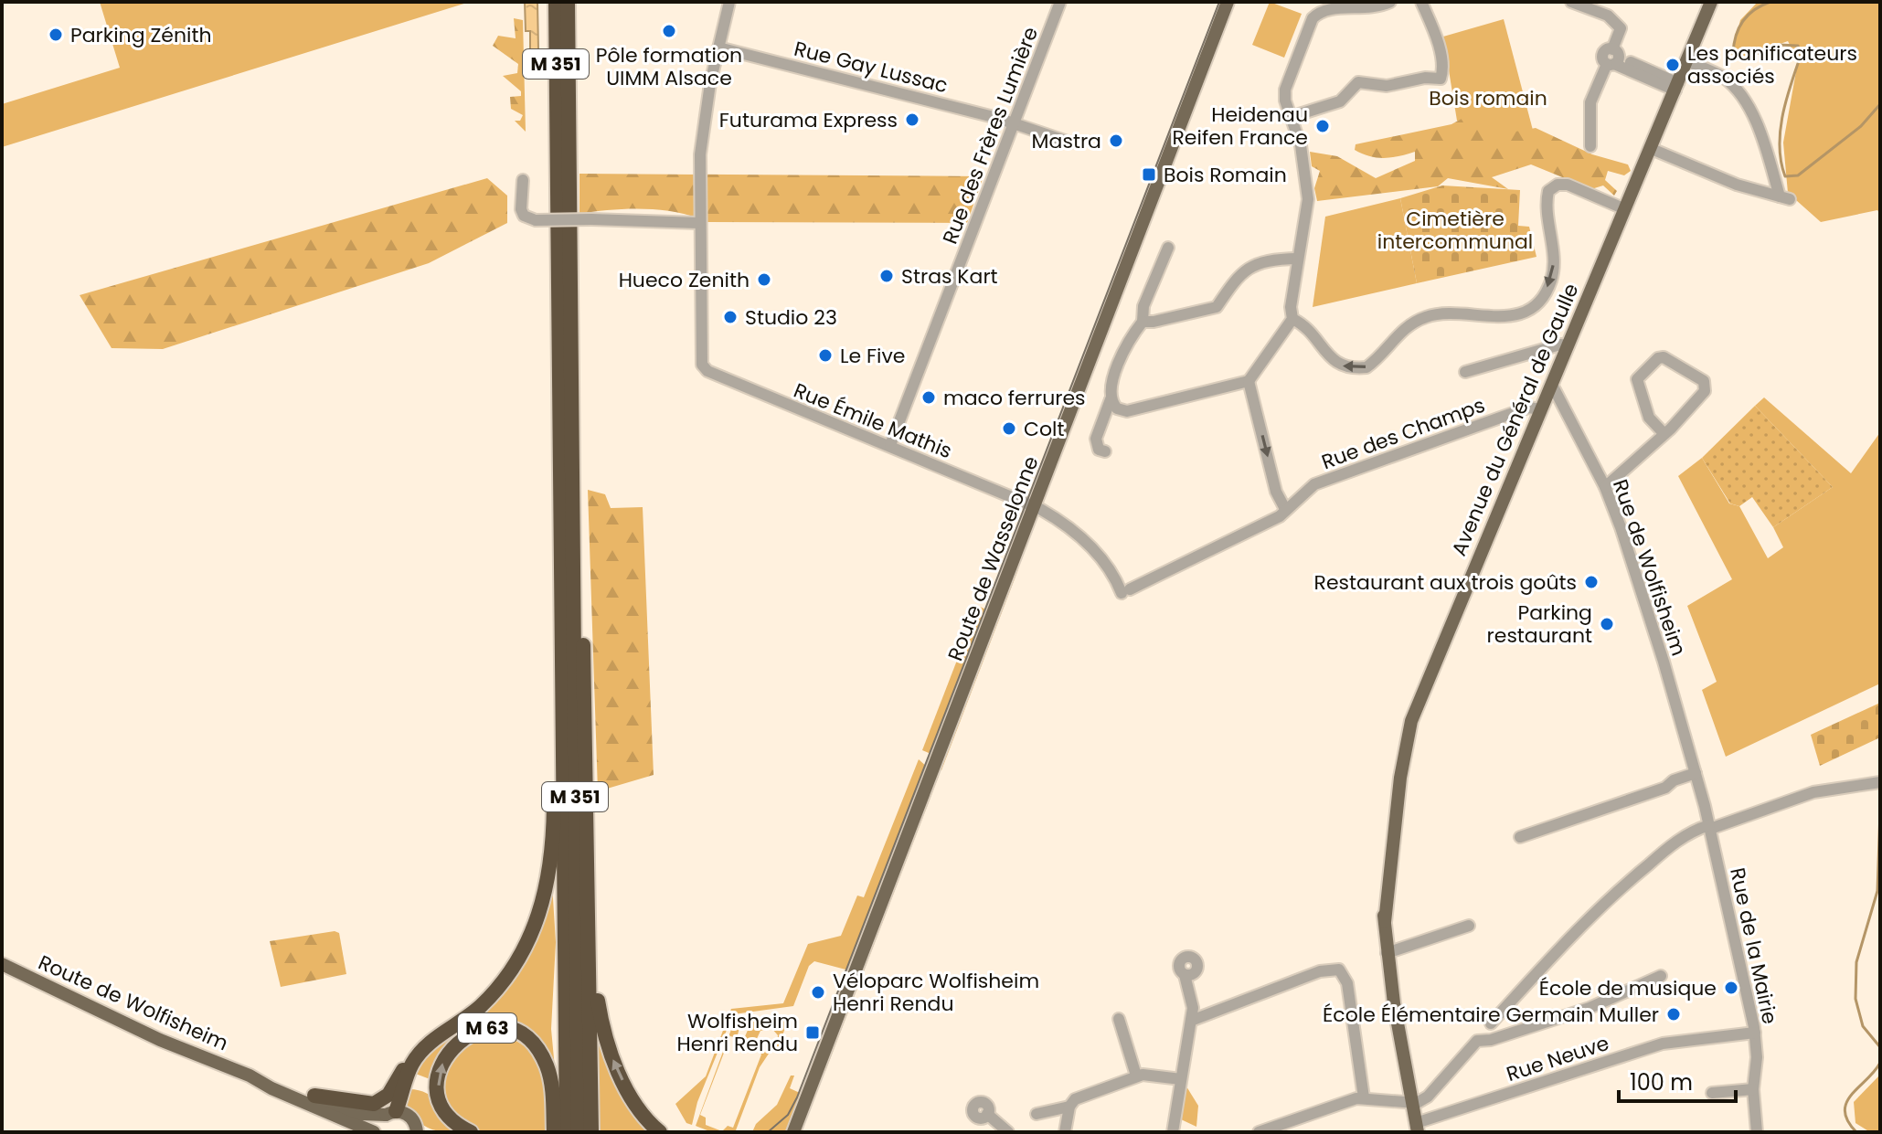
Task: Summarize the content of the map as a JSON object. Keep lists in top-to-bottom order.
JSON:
{
  "streets": {
    "highway": ["M 351", "M 63"],
    "main road": ["Avenue du Général de Gaulle", "Route de Wasselonne", "Route de Wolfisheim"],
    "street": [
      "Rue Gay Lussac",
      "Rue des Frères Lumière",
      "Rue Émile Mathis",
      "Rue des Champs",
      "Rue de Wolfisheim",
      "Rue de la Mairie",
      "Rue Neuve"
    ]
  },
  "crossings": [
    ["Rue Gay Lussac", "Rue des Frères Lumière"],
    ["Rue des Frères Lumière", "Rue Émile Mathis"],
    ["Avenue du Général de Gaulle", "Rue des Champs"],
    ["Avenue du Général de Gaulle", "Rue de Wolfisheim"],
    ["Avenue du Général de Gaulle", "Rue Neuve"],
    ["Rue Émile Mathis", "Rue des Champs"],
    ["Rue Émile Mathis", "Route de Wasselonne"],
    ["Rue de Wolfisheim", "Rue de la Mairie"],
    ["Rue de la Mairie", "Rue Neuve"]
  ],
  "parks": ["Bois romain", "Cimetière intercommunal"],
  "places": {
    "other": [
      "Pôle formation UIMM Alsace",
      "Parking Zénith",
      "Les panificateurs associés",
      "Futurama Express",
      "Heidenau Reifen France",
      "Mastra",
      "Stras Kart",
      "Hueco Zenith",
      "Studio 23",
      "Le Five",
      "maco ferrures",
      "Colt",
      "Restaurant aux trois goûts",
      "Parking restaurant",
      "École de musique",
      "Véloparc Wolfisheim Henri Rendu",
      "École Élémentaire Germain Muller"
    ],
    "transit": ["Bois Romain", "Wolfisheim Henri Rendu"]
  },
  "scale_bar": "100 m"
}
